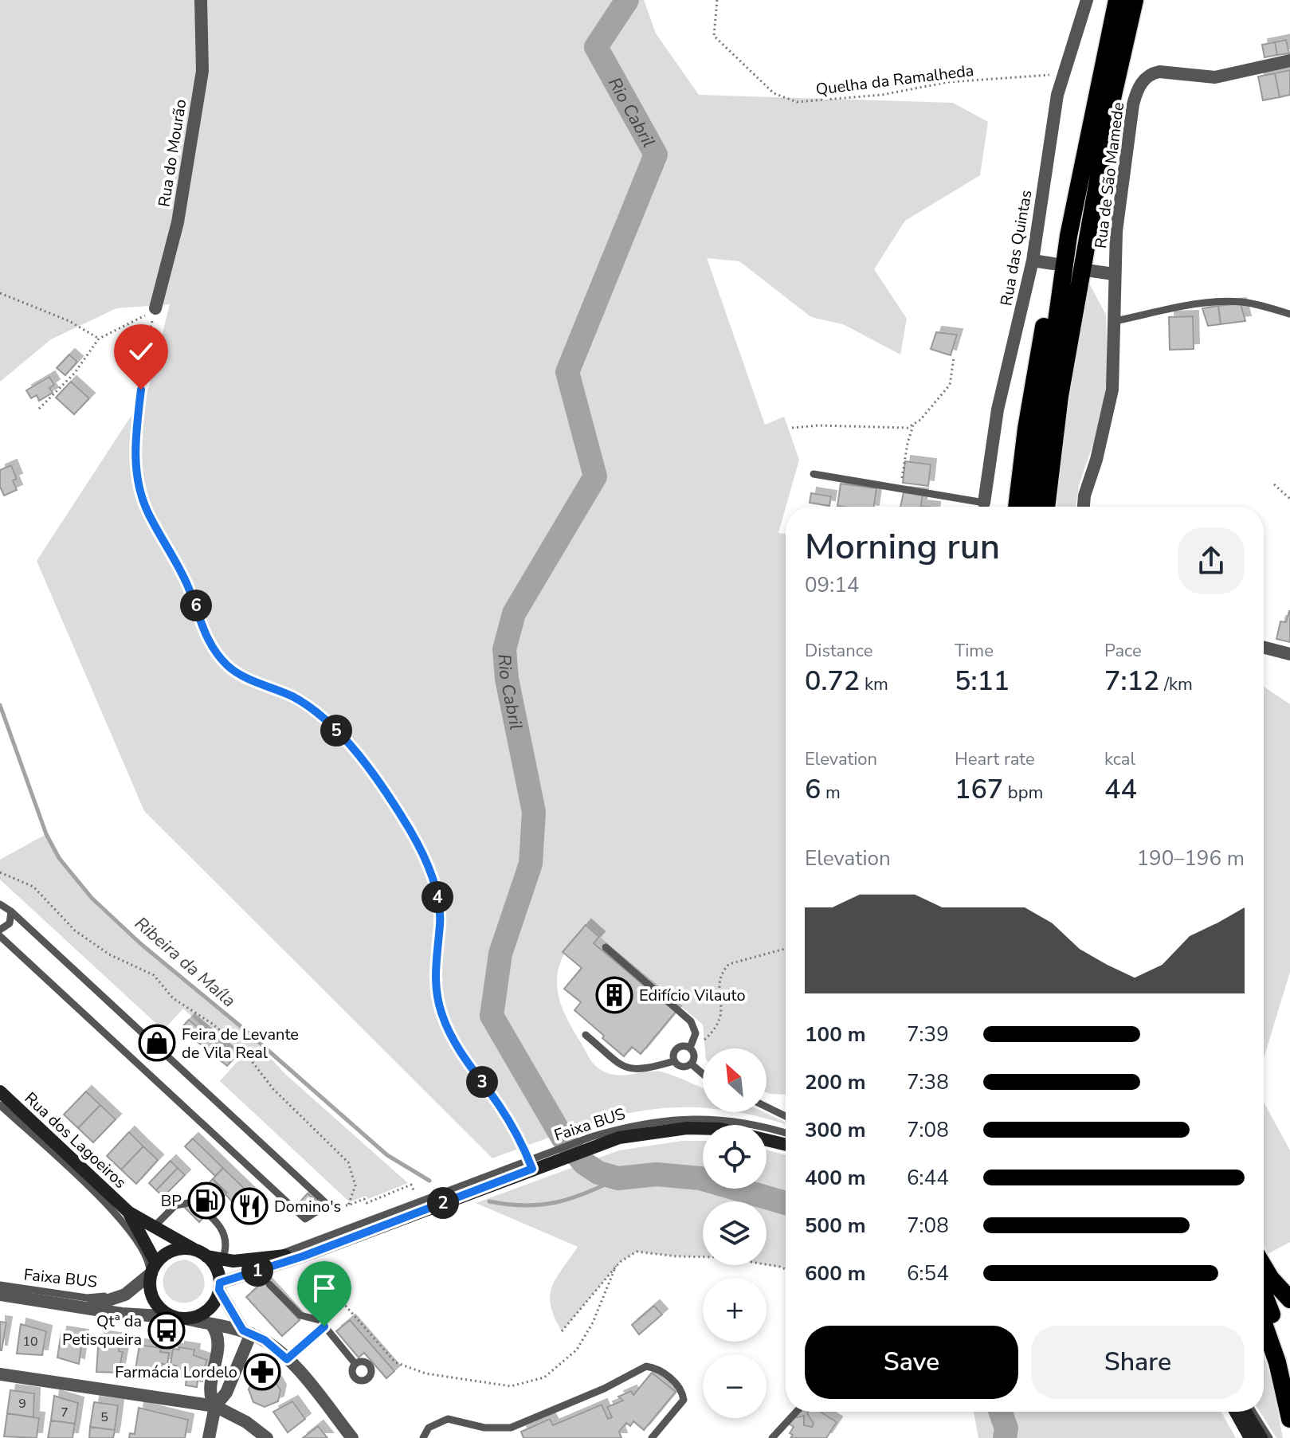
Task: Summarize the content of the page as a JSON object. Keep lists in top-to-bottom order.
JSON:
{
  "streets": {
    "main road": ["Rua dos Lagoeiros"],
    "street": ["Rua do Mourão", "Rua de São Mamede", "Rua das Quintas"],
    "lane": ["Faixa BUS"],
    "path": ["Quelha da Ramalheda"]
  },
  "crossings": [
    ["Quelha da Ramalheda", "Rua das Quintas"],
    ["Faixa BUS", "Rua dos Lagoeiros"]
  ],
  "water": ["Rio Cabril", "Ribeira da Maíla"],
  "places": {
    "building": ["Edifício Vilauto"],
    "shop": ["Feira de Levante de Vila Real"],
    "fuel station": ["BP"],
    "restaurant": ["Domino's"],
    "bus stop": ["Qtª da Petisqueira"],
    "pharmacy": ["Farmácia Lordelo"]
  },
  "house_numbers": [
    "10",
    "9",
    "7",
    "5"
  ],
  "north": "top left",
  "page": {
    "heading": ["Morning run", "09:14"],
    "pins": [
      "6",
      "5",
      "4",
      "3",
      "2",
      "1"
    ],
    "stats": [
      ["Distance", "0.72 km"],
      ["Time", "5:11"],
      ["Pace", "7:12 /km"],
      ["Elevation", "6 m"],
      ["Heart rate", "167 bpm"],
      ["kcal", "44"]
    ],
    "chart": ["Elevation", "190–196 m"],
    "list": [
      {
        "name": "100 m",
        "note": "7:39"
      },
      {
        "name": "200 m",
        "note": "7:38"
      },
      {
        "name": "300 m",
        "note": "7:08"
      },
      {
        "name": "400 m",
        "note": "6:44"
      },
      {
        "name": "500 m",
        "note": "7:08"
      },
      {
        "name": "600 m",
        "note": "6:54"
      }
    ],
    "map_buttons": ["+", "−"],
    "buttons": ["Save", "Share"]
  }
}
